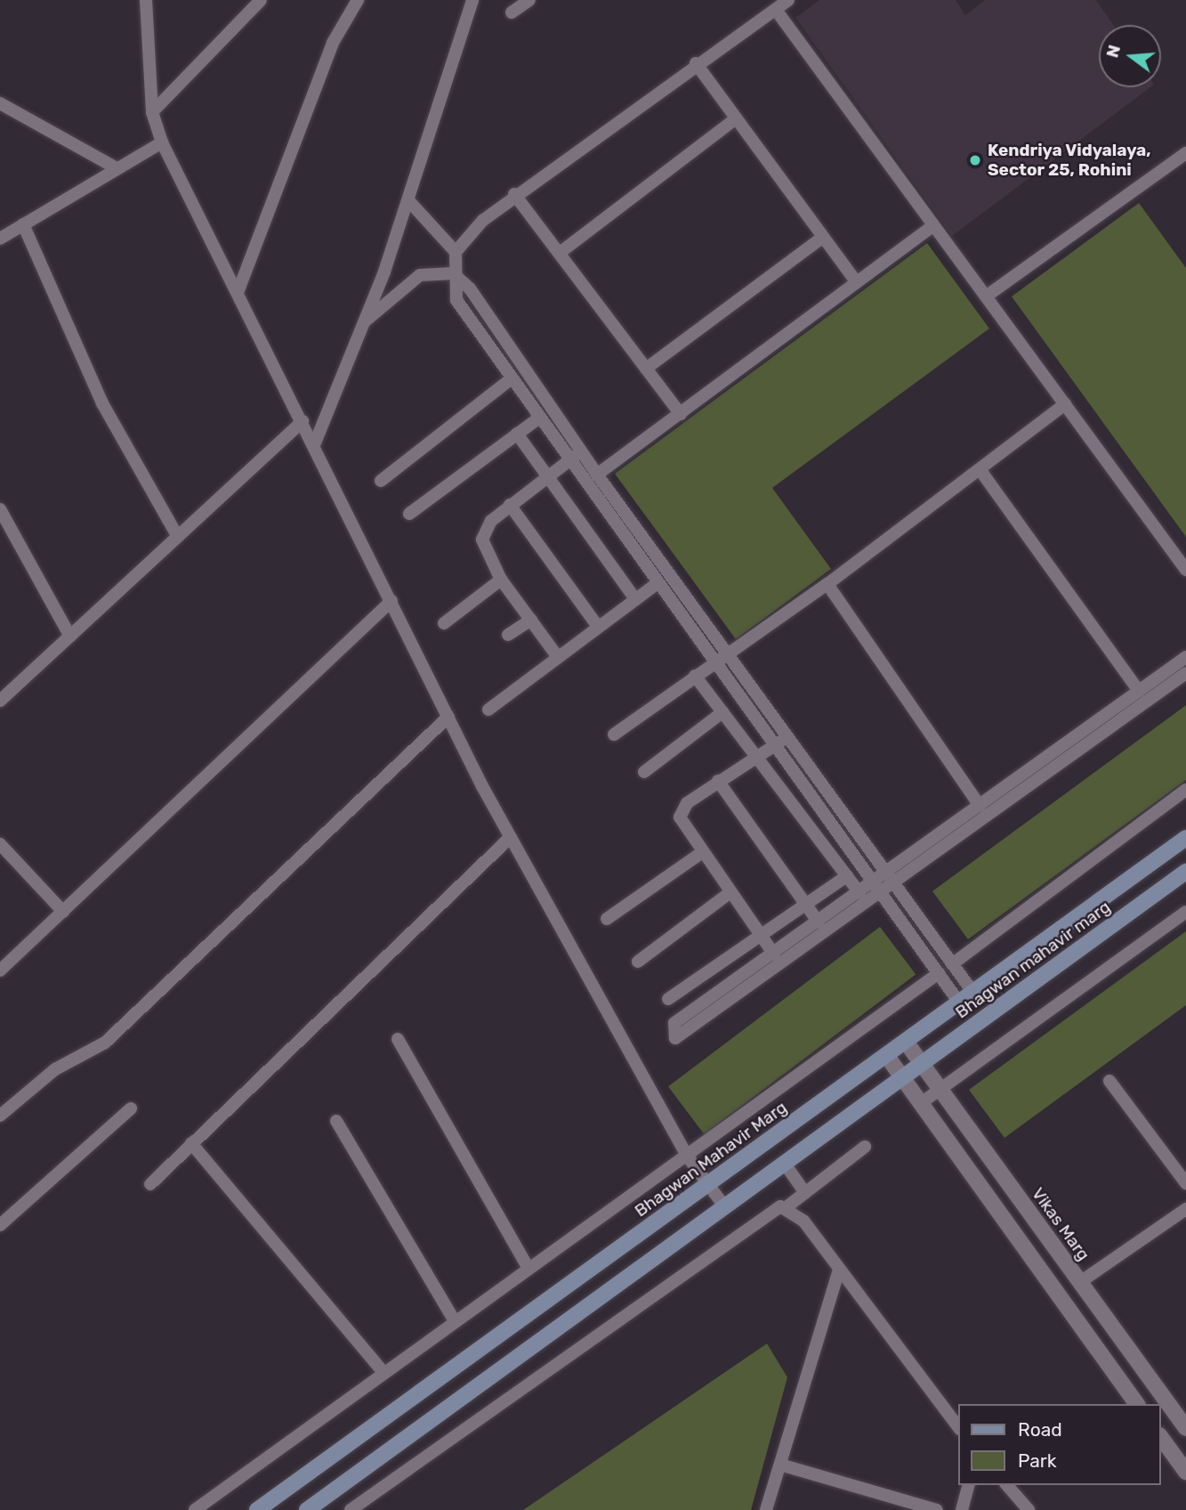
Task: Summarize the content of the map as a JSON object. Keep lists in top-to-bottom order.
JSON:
{
  "streets": {
    "main road": ["Bhagwan mahavir marg", "Bhagwan Mahavir Marg"],
    "street": ["Vikas Marg"]
  },
  "crossings": [
    ["Bhagwan mahavir marg", "Vikas Marg"],
    ["Bhagwan Mahavir Marg", "Vikas Marg"]
  ],
  "places": ["Kendriya Vidyalaya, Sector 25, Rohini"],
  "legend": ["Road", "Park"],
  "north": "left"
}
